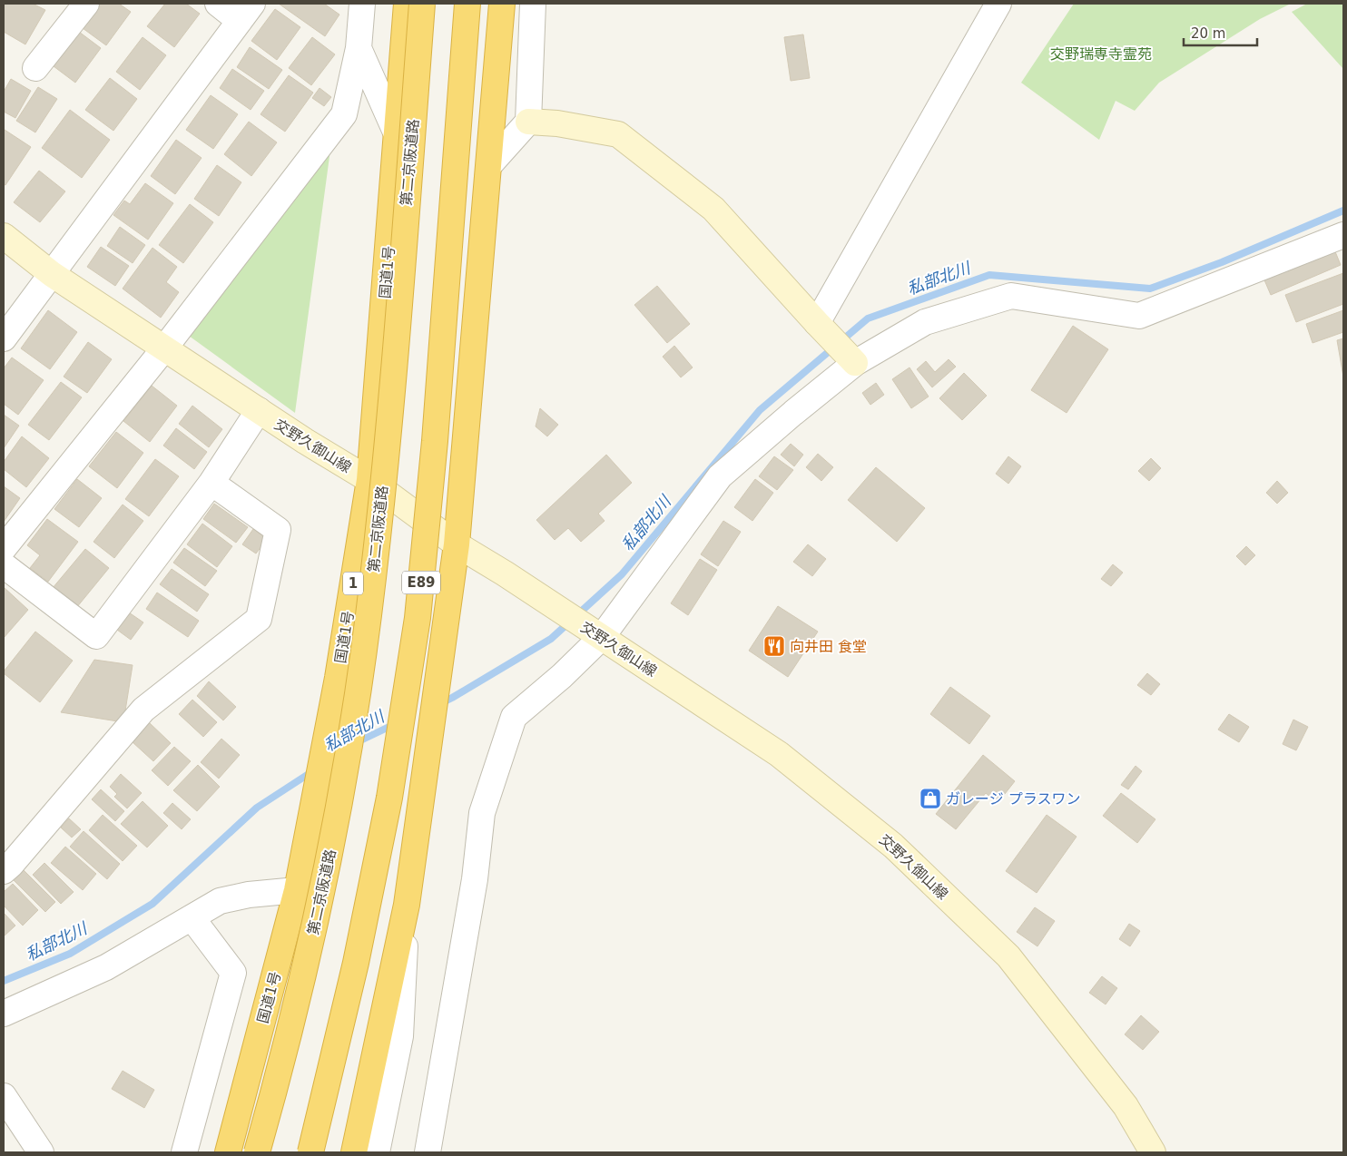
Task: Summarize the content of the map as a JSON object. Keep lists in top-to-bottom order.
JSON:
{
  "streets": {
    "highway": [
      "第二京阪道路",
      "国道1号",
      "E89",
      "1"
    ],
    "main road": ["交野久御山線"]
  },
  "crossings": [
    ["国道1号", "交野久御山線"]
  ],
  "water": ["私部北川"],
  "parks": ["交野瑞専寺霊苑"],
  "places": {
    "restaurant": ["向井田 食堂"],
    "shop": ["ガレージ プラスワン"]
  },
  "scale_bar": "20 m"
}
